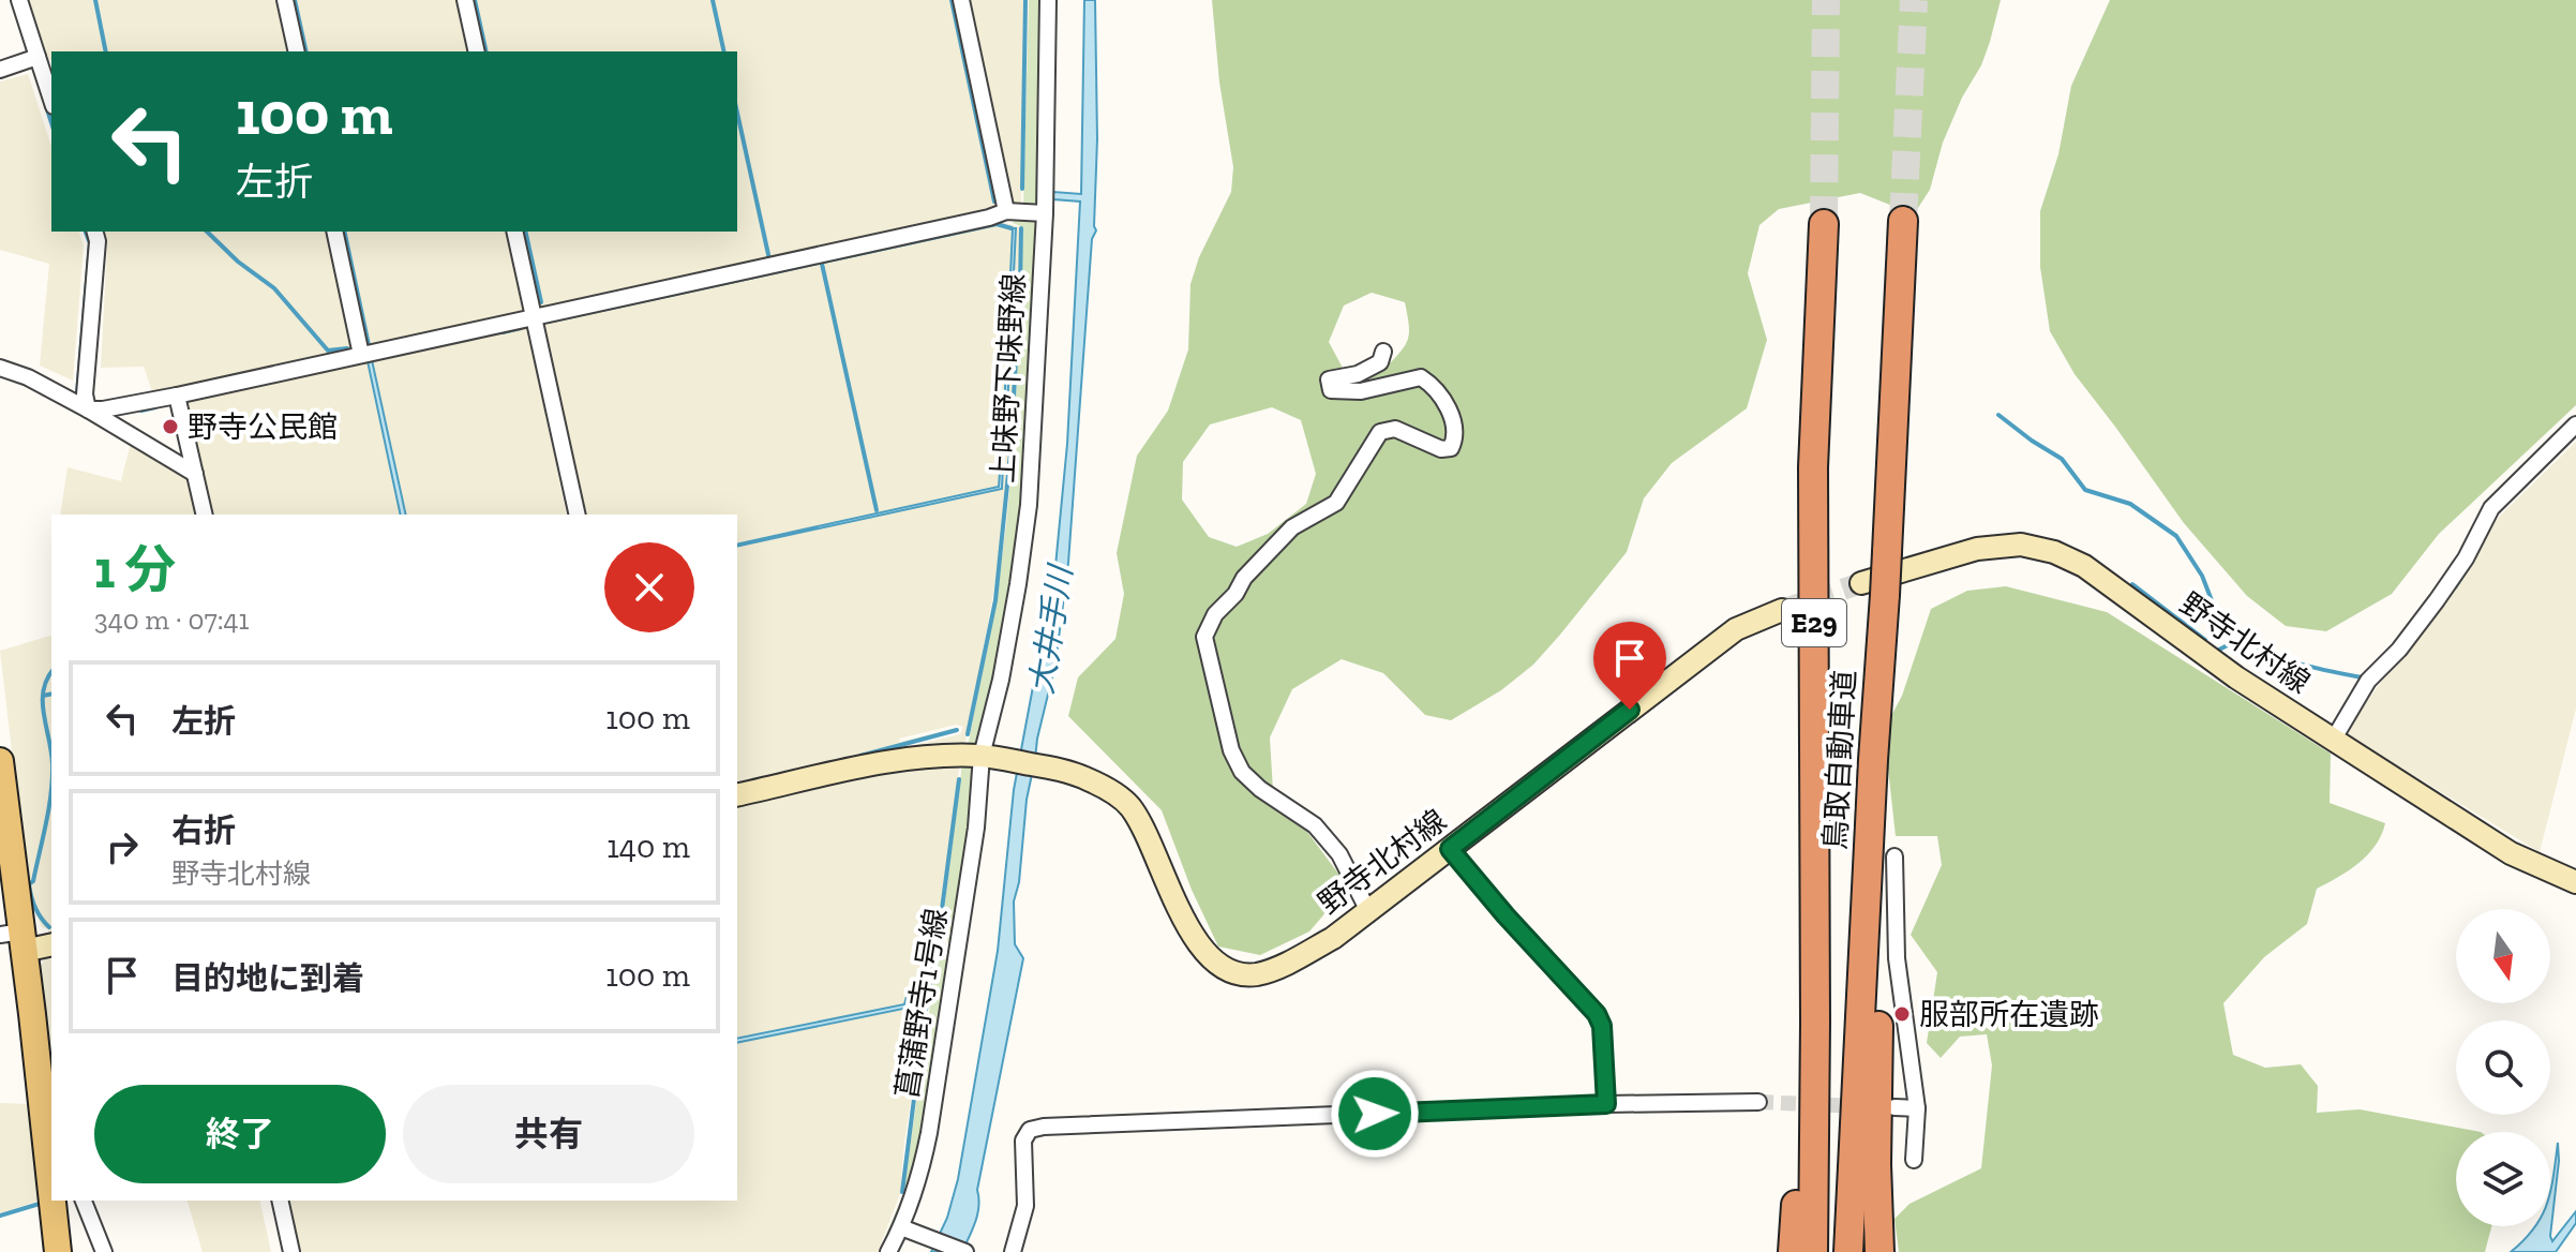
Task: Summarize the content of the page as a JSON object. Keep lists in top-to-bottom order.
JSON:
{
  "streets": {
    "highway": ["E29", "鳥取自動車道"],
    "street": ["上味野下味野線", "野寺北村線", "菖蒲野寺1号線"]
  },
  "crossings": [
    ["上味野下味野線", "野寺北村線"],
    ["上味野下味野線", "菖蒲野寺1号線"],
    ["野寺北村線", "鳥取自動車道"],
    ["野寺北村線", "菖蒲野寺1号線"]
  ],
  "water": ["大井手川"],
  "places": ["野寺公民館", "服部所在遺跡"],
  "north": "bottom",
  "page": {
    "turn": ["100 m", "左折"],
    "heading": ["1 分", "340 m · 07:41"],
    "list": [
      {
        "name": "左折",
        "value": "100 m"
      },
      {
        "name": "右折",
        "note": "野寺北村線",
        "value": "140 m"
      },
      {
        "name": "目的地に到着",
        "value": "100 m"
      }
    ],
    "buttons": ["終了", "共有"]
  }
}
